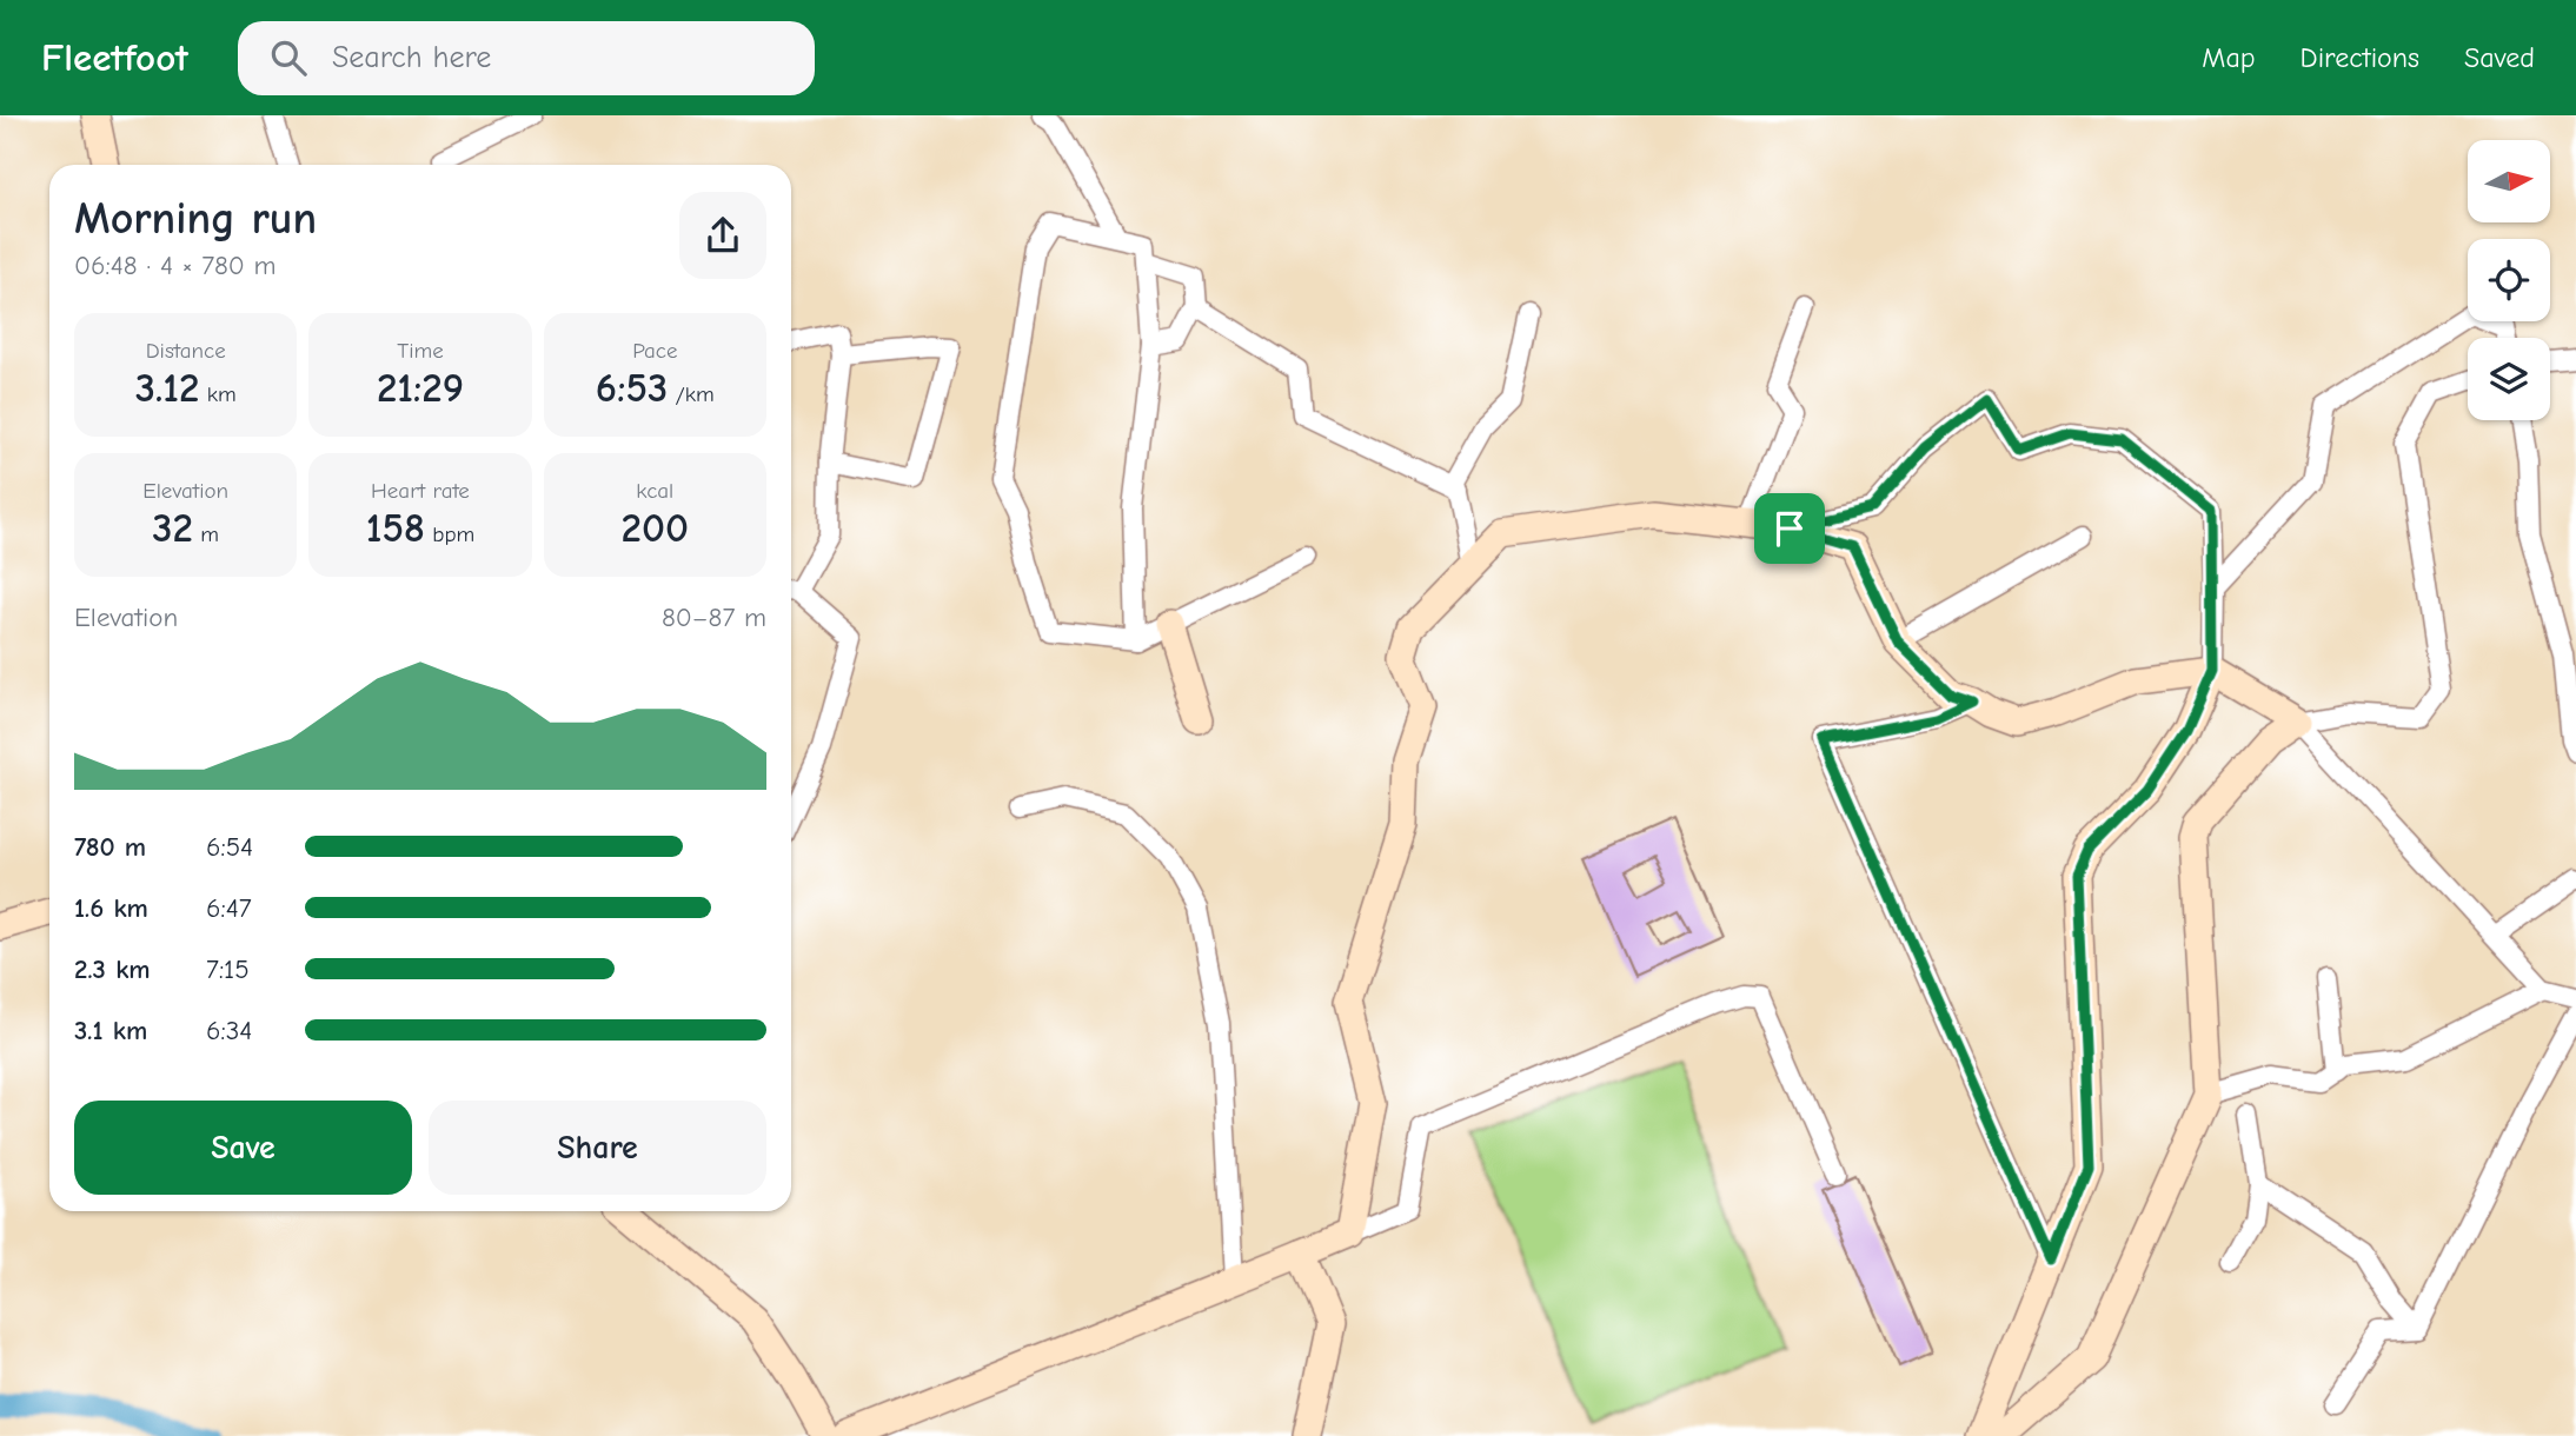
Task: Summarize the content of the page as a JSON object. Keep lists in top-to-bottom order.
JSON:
{
  "north": "right",
  "page": {
    "header": "Fleetfoot",
    "search": "Search here",
    "nav": ["Map", "Directions", "Saved"],
    "heading": ["Morning run", "06:48 · 4 × 780 m"],
    "stats": [
      ["Distance", "3.12 km"],
      ["Time", "21:29"],
      ["Pace", "6:53 /km"],
      ["Elevation", "32 m"],
      ["Heart rate", "158 bpm"],
      ["kcal", "200"]
    ],
    "chart": ["Elevation", "80–87 m"],
    "list": [
      {
        "name": "780 m",
        "note": "6:54"
      },
      {
        "name": "1.6 km",
        "note": "6:47"
      },
      {
        "name": "2.3 km",
        "note": "7:15"
      },
      {
        "name": "3.1 km",
        "note": "6:34"
      }
    ],
    "buttons": ["Save", "Share"]
  }
}
